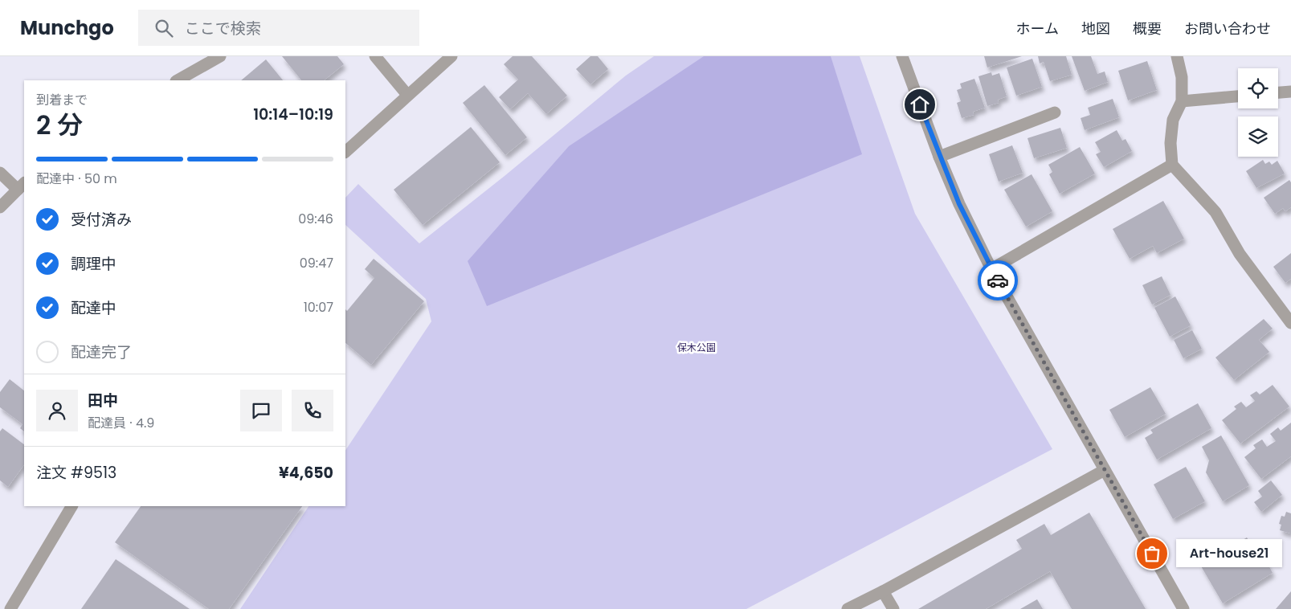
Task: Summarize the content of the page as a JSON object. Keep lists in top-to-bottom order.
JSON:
{
  "parks": ["保木公園"],
  "places": ["Art-house21"],
  "page": {
    "header": "Munchgo",
    "search": "ここで検索",
    "nav": [
      "ホーム",
      "地図",
      "概要",
      "お問い合わせ"
    ],
    "heading": ["2 分", "到着まで", "10:14–10:19"],
    "panel": [
      "田中",
      "配達員 · 4.9",
      "注文 #9513",
      "¥4,650"
    ],
    "bar": "配達中 · 50 m",
    "list": [
      ["受付済み", "09:46"],
      ["調理中", "09:47"],
      ["配達中", "10:07"],
      "配達完了"
    ],
    "bubble": "Art-house21"
  }
}
